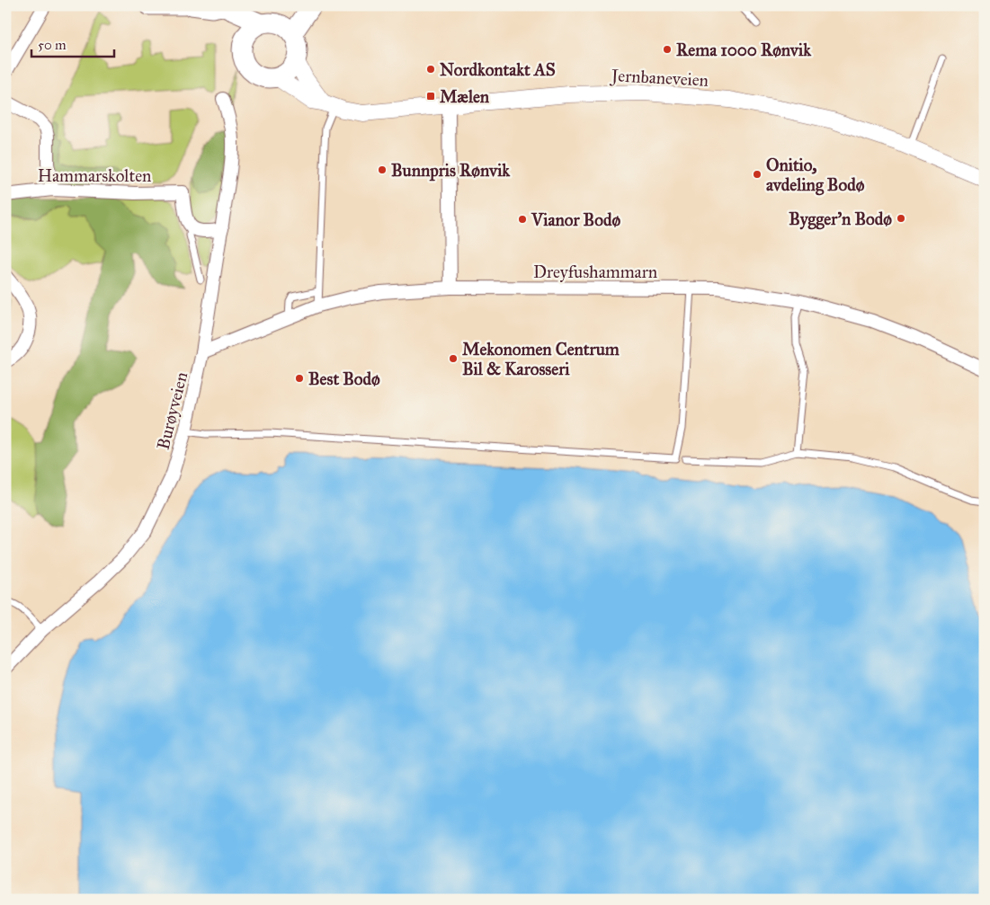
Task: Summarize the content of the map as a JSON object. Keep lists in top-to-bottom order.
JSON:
{
  "streets": {
    "street": [
      "Jernbaneveien",
      "Hammarskolten",
      "Dreyfushammarn",
      "Burøyveien"
    ]
  },
  "crossings": [
    ["Dreyfushammarn", "Burøyveien"]
  ],
  "places": {
    "other": [
      "Rema 1000 Rønvik",
      "Nordkontakt AS",
      "Bunnpris Rønvik",
      "Onitio, avdeling Bodø",
      "Bygger'n Bodø",
      "Vianor Bodø",
      "Mekonomen Centrum Bil & Karosseri",
      "Best Bodø"
    ],
    "transit": ["Mælen"]
  },
  "scale_bar": "50 m"
}
